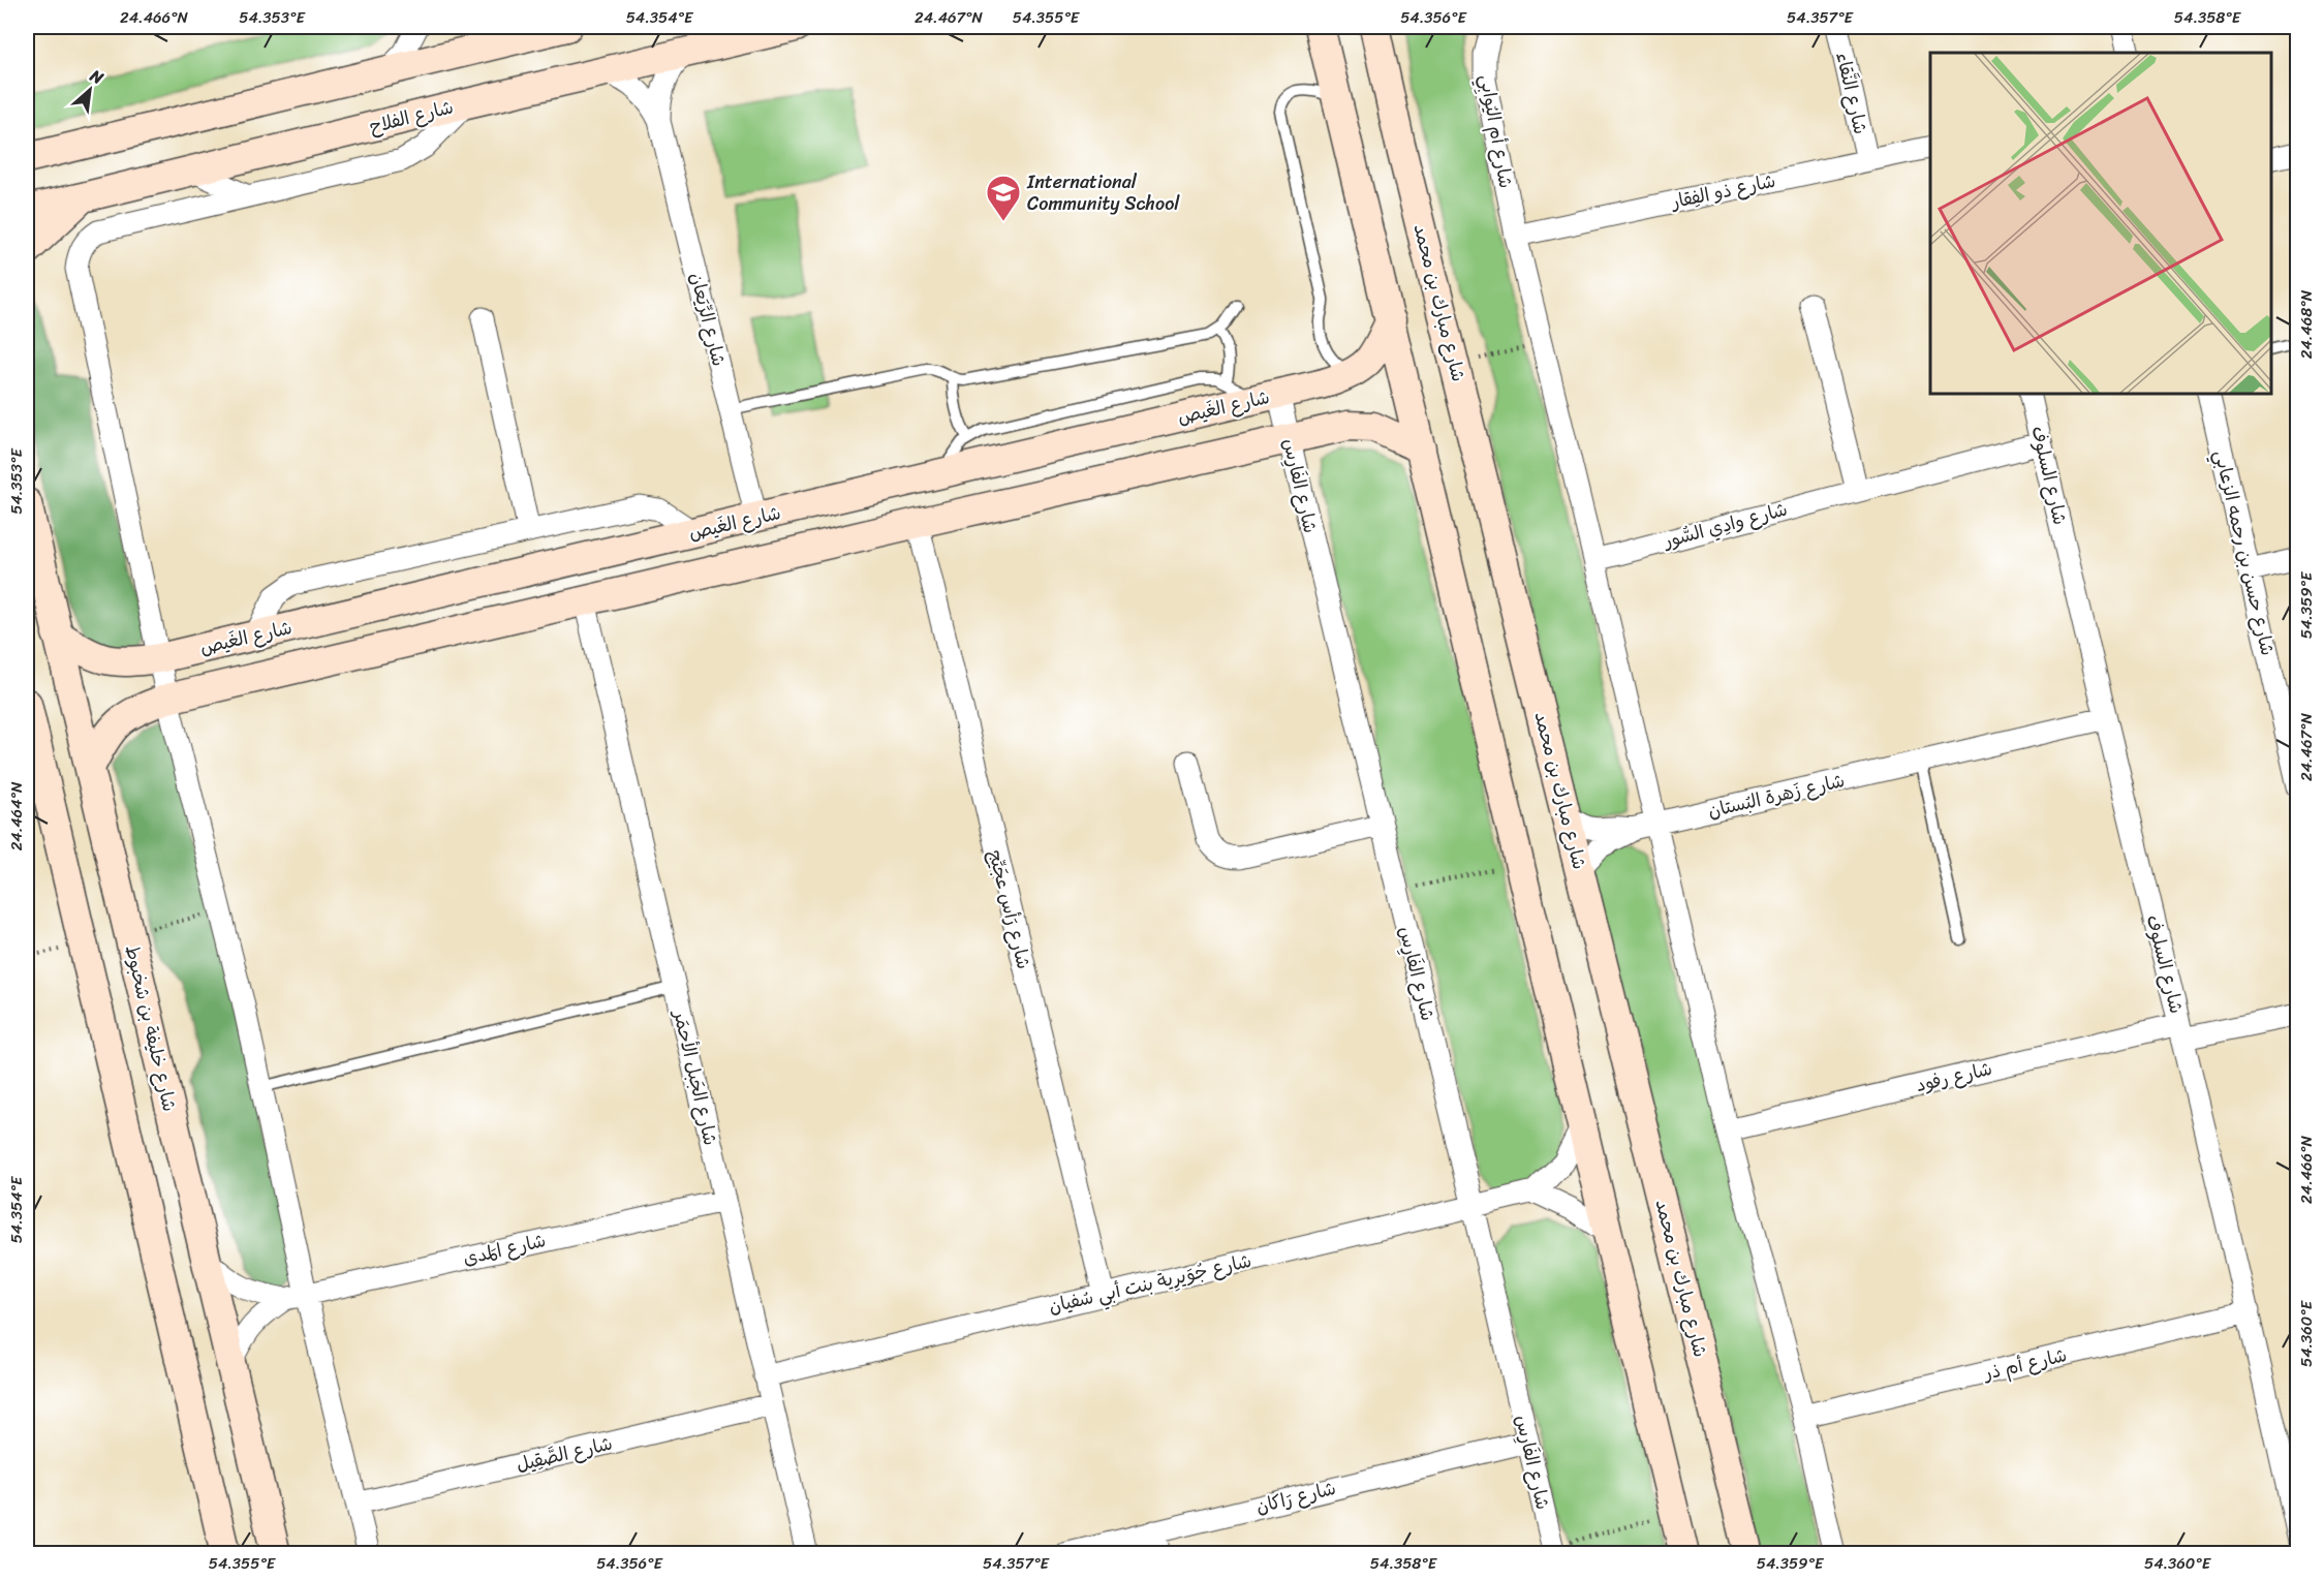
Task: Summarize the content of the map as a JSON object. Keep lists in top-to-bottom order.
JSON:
{
  "streets": {
    "main road": [
      "شارع الفلاح",
      "شارع مبارك بن محمد",
      "شارع الغَيص",
      "شارع خليفة بن شخبوط"
    ],
    "street": [
      "شارع النَّقاء",
      "شارع أم اليُوابِي",
      "شارع ذو الفِقار",
      "شارع الرِّيَعان",
      "شارع السلوف",
      "شارع الفَارِس",
      "شارع وادِي السُّور",
      "شارع حسن بن رحمه الزعابي",
      "شارع زَهرة البُستان",
      "شارع رَأس عجَيِّج",
      "شارع رفود",
      "شارع الجَبل الأحمَر",
      "شارع المَدى",
      "شارع جُوَيرِية بنت أبي سُفيان",
      "شارع أم ذر",
      "شارع الصَّقِيل",
      "شارع رَاكان"
    ]
  },
  "crossings": [
    ["شارع النَّقاء", "شارع ذو الفِقار"],
    ["شارع الفلاح", "شارع الرِّيَعان"],
    ["شارع أم اليُوابِي", "شارع ذو الفِقار"],
    ["شارع أم اليُوابِي", "شارع وادِي السُّور"],
    ["شارع أم اليُوابِي", "شارع زَهرة البُستان"],
    ["شارع أم اليُوابِي", "شارع رفود"],
    ["شارع أم اليُوابِي", "شارع أم ذر"],
    ["شارع مبارك بن محمد", "شارع زَهرة البُستان"],
    ["شارع الرِّيَعان", "شارع الغَيص"],
    ["شارع الغَيص", "شارع الفَارِس"],
    ["شارع الغَيص", "شارع خليفة بن شخبوط"],
    ["شارع السلوف", "شارع وادِي السُّور"],
    ["شارع السلوف", "شارع زَهرة البُستان"],
    ["شارع السلوف", "شارع رفود"],
    ["شارع السلوف", "شارع أم ذر"],
    ["شارع الفَارِس", "شارع جُوَيرِية بنت أبي سُفيان"],
    ["شارع الفَارِس", "شارع رَاكان"],
    ["شارع رَأس عجَيِّج", "شارع جُوَيرِية بنت أبي سُفيان"],
    ["شارع خليفة بن شخبوط", "شارع المَدى"],
    ["شارع الجَبل الأحمَر", "شارع المَدى"],
    ["شارع الجَبل الأحمَر", "شارع جُوَيرِية بنت أبي سُفيان"],
    ["شارع الجَبل الأحمَر", "شارع الصَّقِيل"]
  ],
  "places": {
    "school or university": ["International Community School"]
  },
  "north": "top right",
  "coordinates": [
    "24.466°N",
    "54.353°E",
    "54.354°E",
    "24.467°N",
    "54.355°E",
    "54.356°E",
    "54.357°E",
    "54.358°E",
    "24.468°N",
    "54.359°E",
    "24.464°N",
    "54.360°E"
  ]
}
